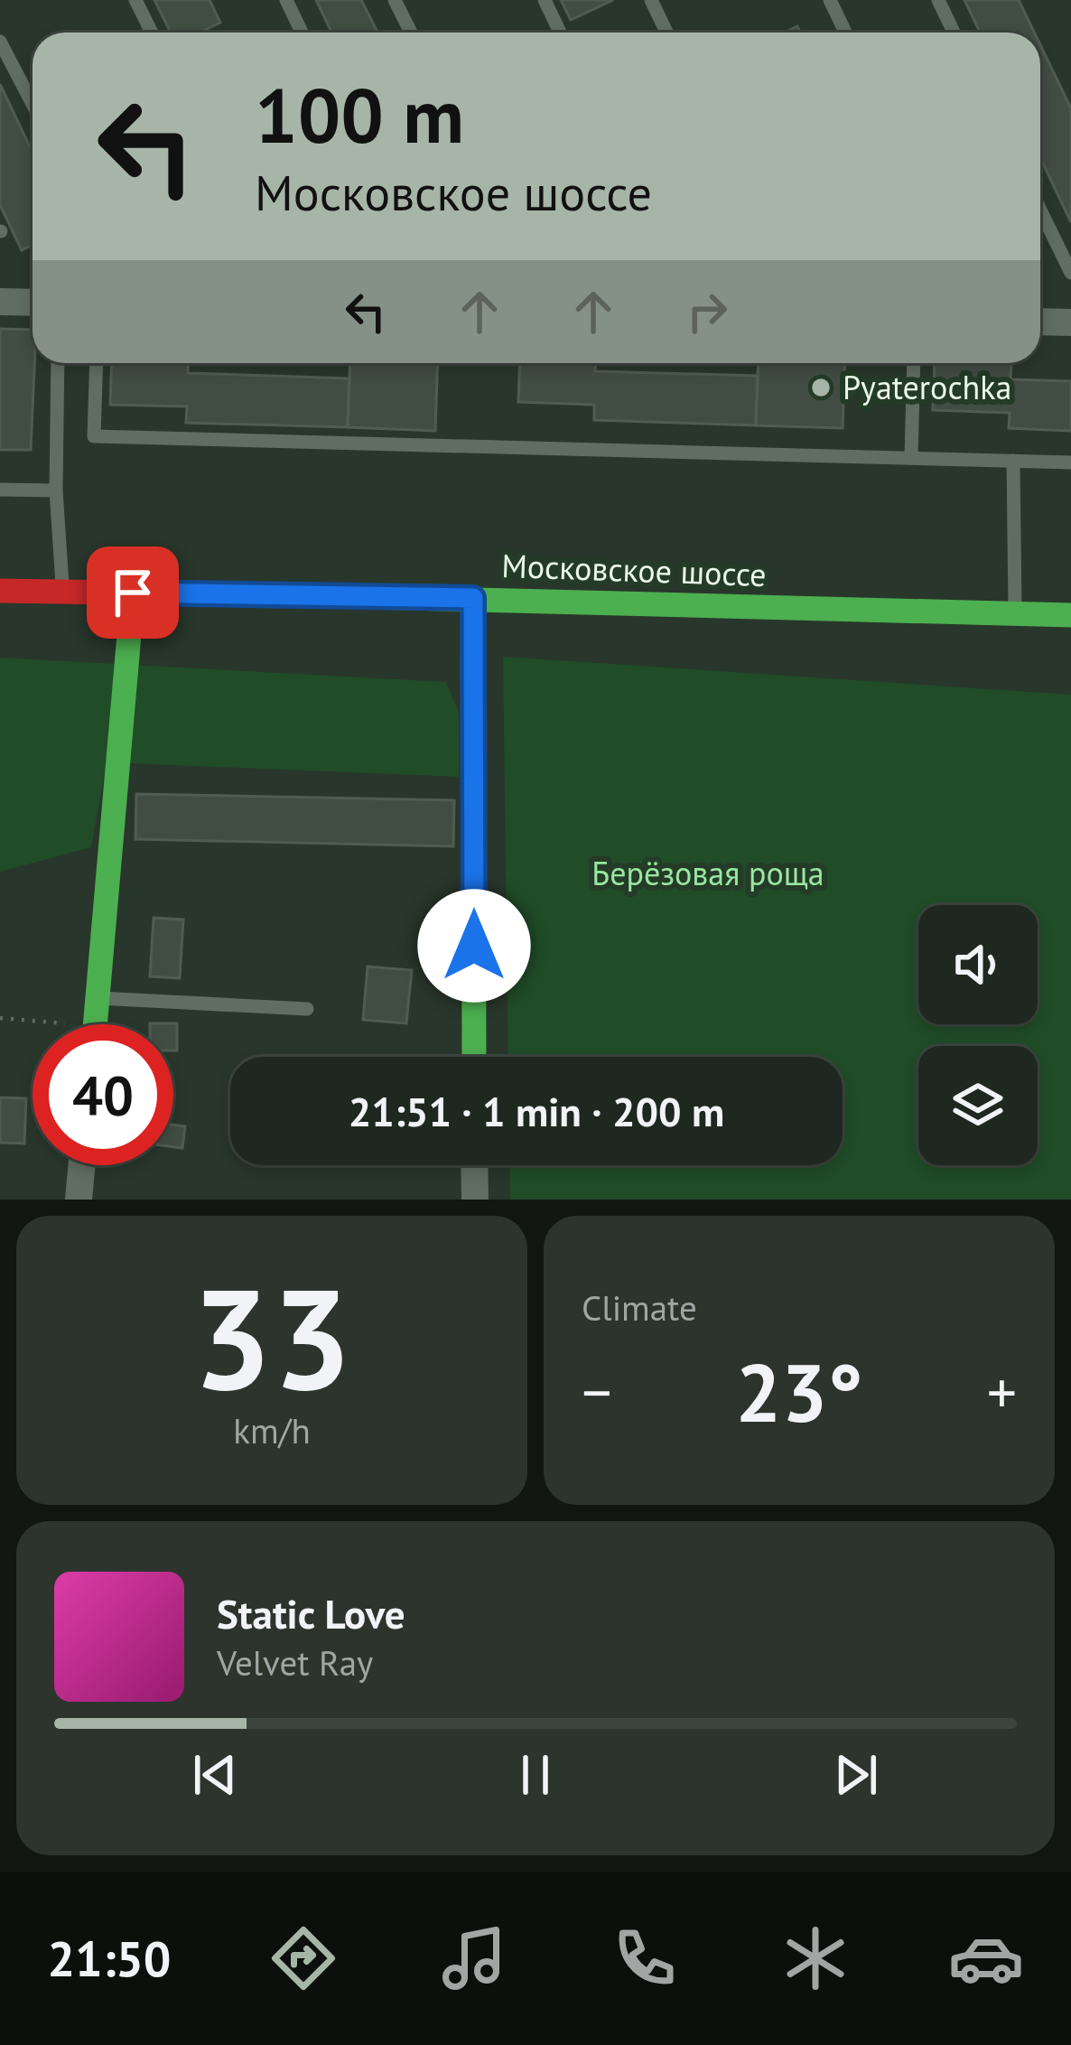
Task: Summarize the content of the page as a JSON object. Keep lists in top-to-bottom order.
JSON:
{
  "streets": {
    "main road": ["Московское шоссе"]
  },
  "parks": ["Берёзовая роща"],
  "places": ["Pyaterochka"],
  "page": {
    "turn": ["100 m", "Московское шоссе"],
    "limit": "40",
    "trip": "21:51 · 1 min · 200 m",
    "tile": [
      ["33", "km/h"],
      "Climate"
    ],
    "heat": ["−", "23°", "+"],
    "song": ["Static Love", "Velvet Ray"],
    "tabs": "21:50"
  }
}
